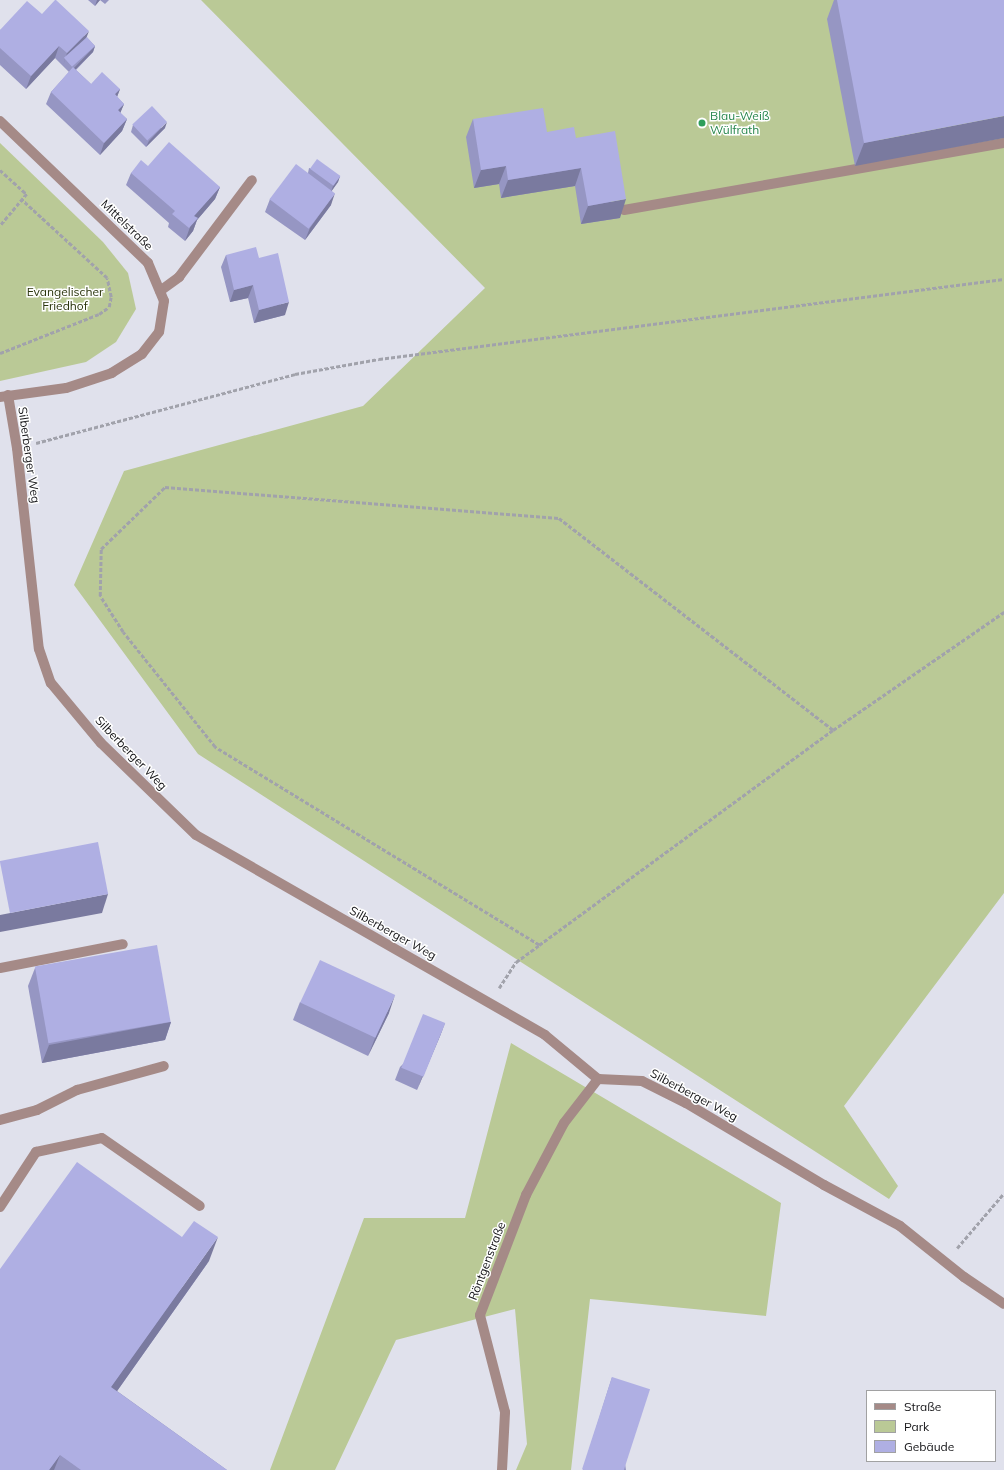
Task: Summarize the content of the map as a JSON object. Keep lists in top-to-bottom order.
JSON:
{
  "streets": {
    "street": ["Mittelstraße", "Silberberger Weg", "Röntgenstraße"]
  },
  "crossings": [
    ["Mittelstraße", "Silberberger Weg"],
    ["Silberberger Weg", "Röntgenstraße"]
  ],
  "parks": ["Evangelischer Friedhof"],
  "places": ["Blau-Weiß Wülfrath"],
  "legend": ["Straße", "Park", "Gebäude"]
}
